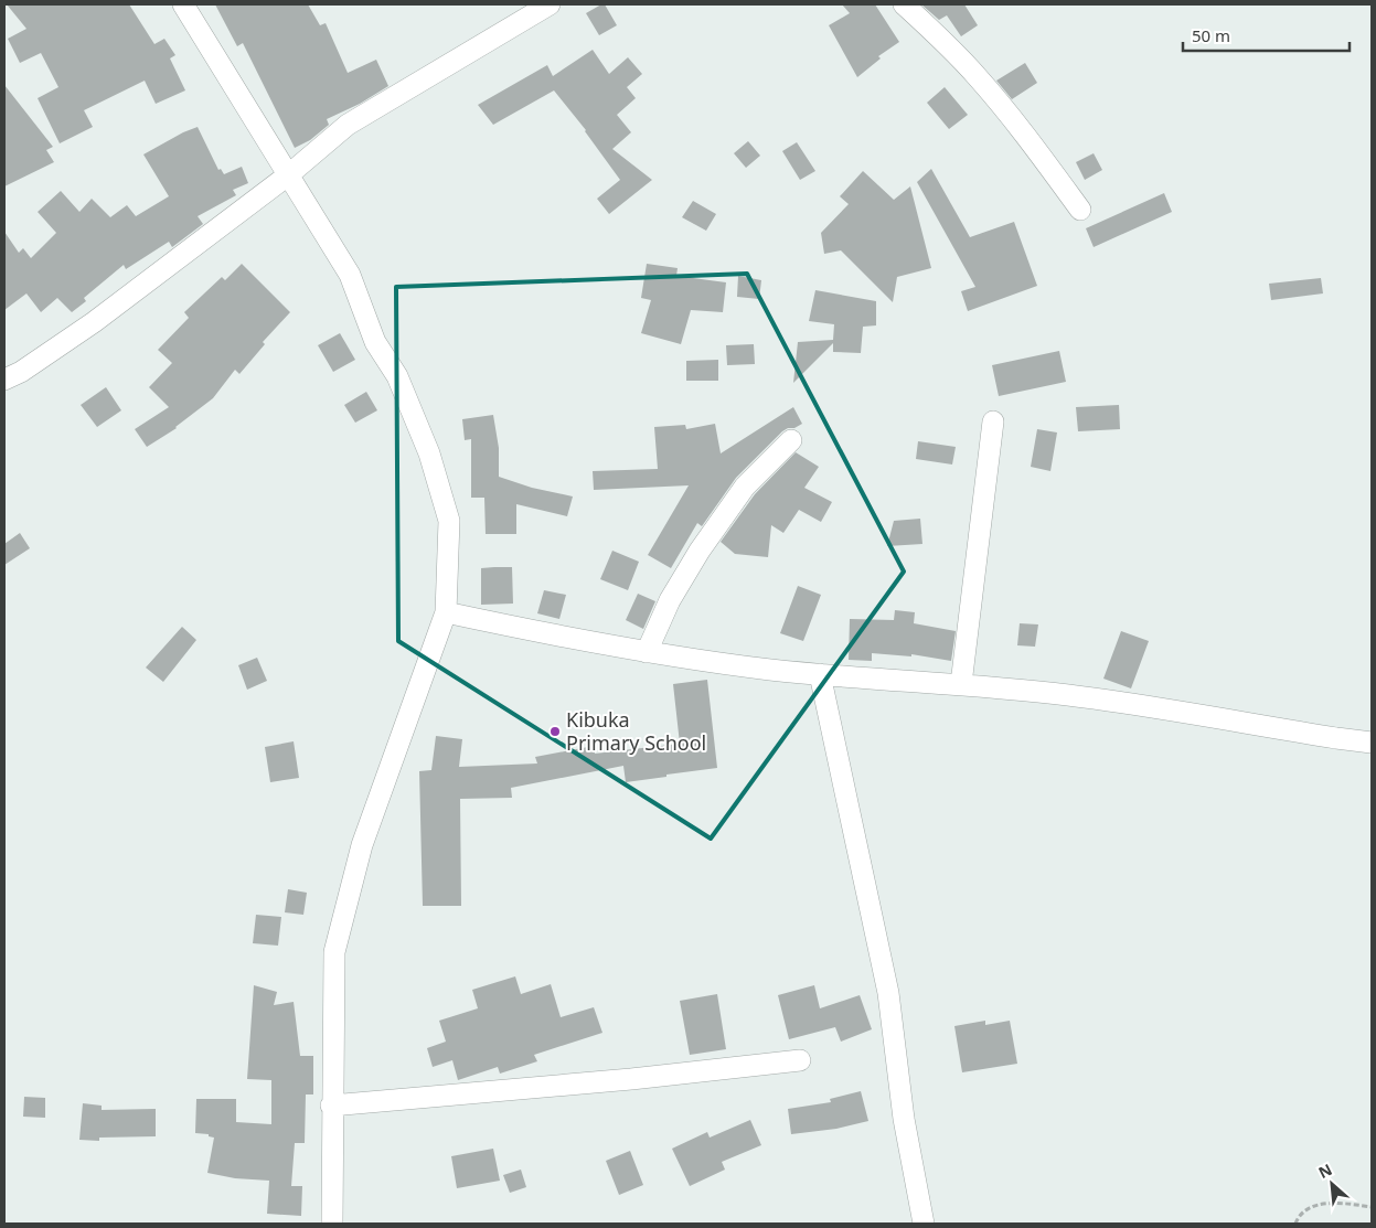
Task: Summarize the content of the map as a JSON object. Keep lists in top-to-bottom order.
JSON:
{
  "places": ["Kibuka Primary School"],
  "scale_bar": "50 m",
  "north": "top left"
}
